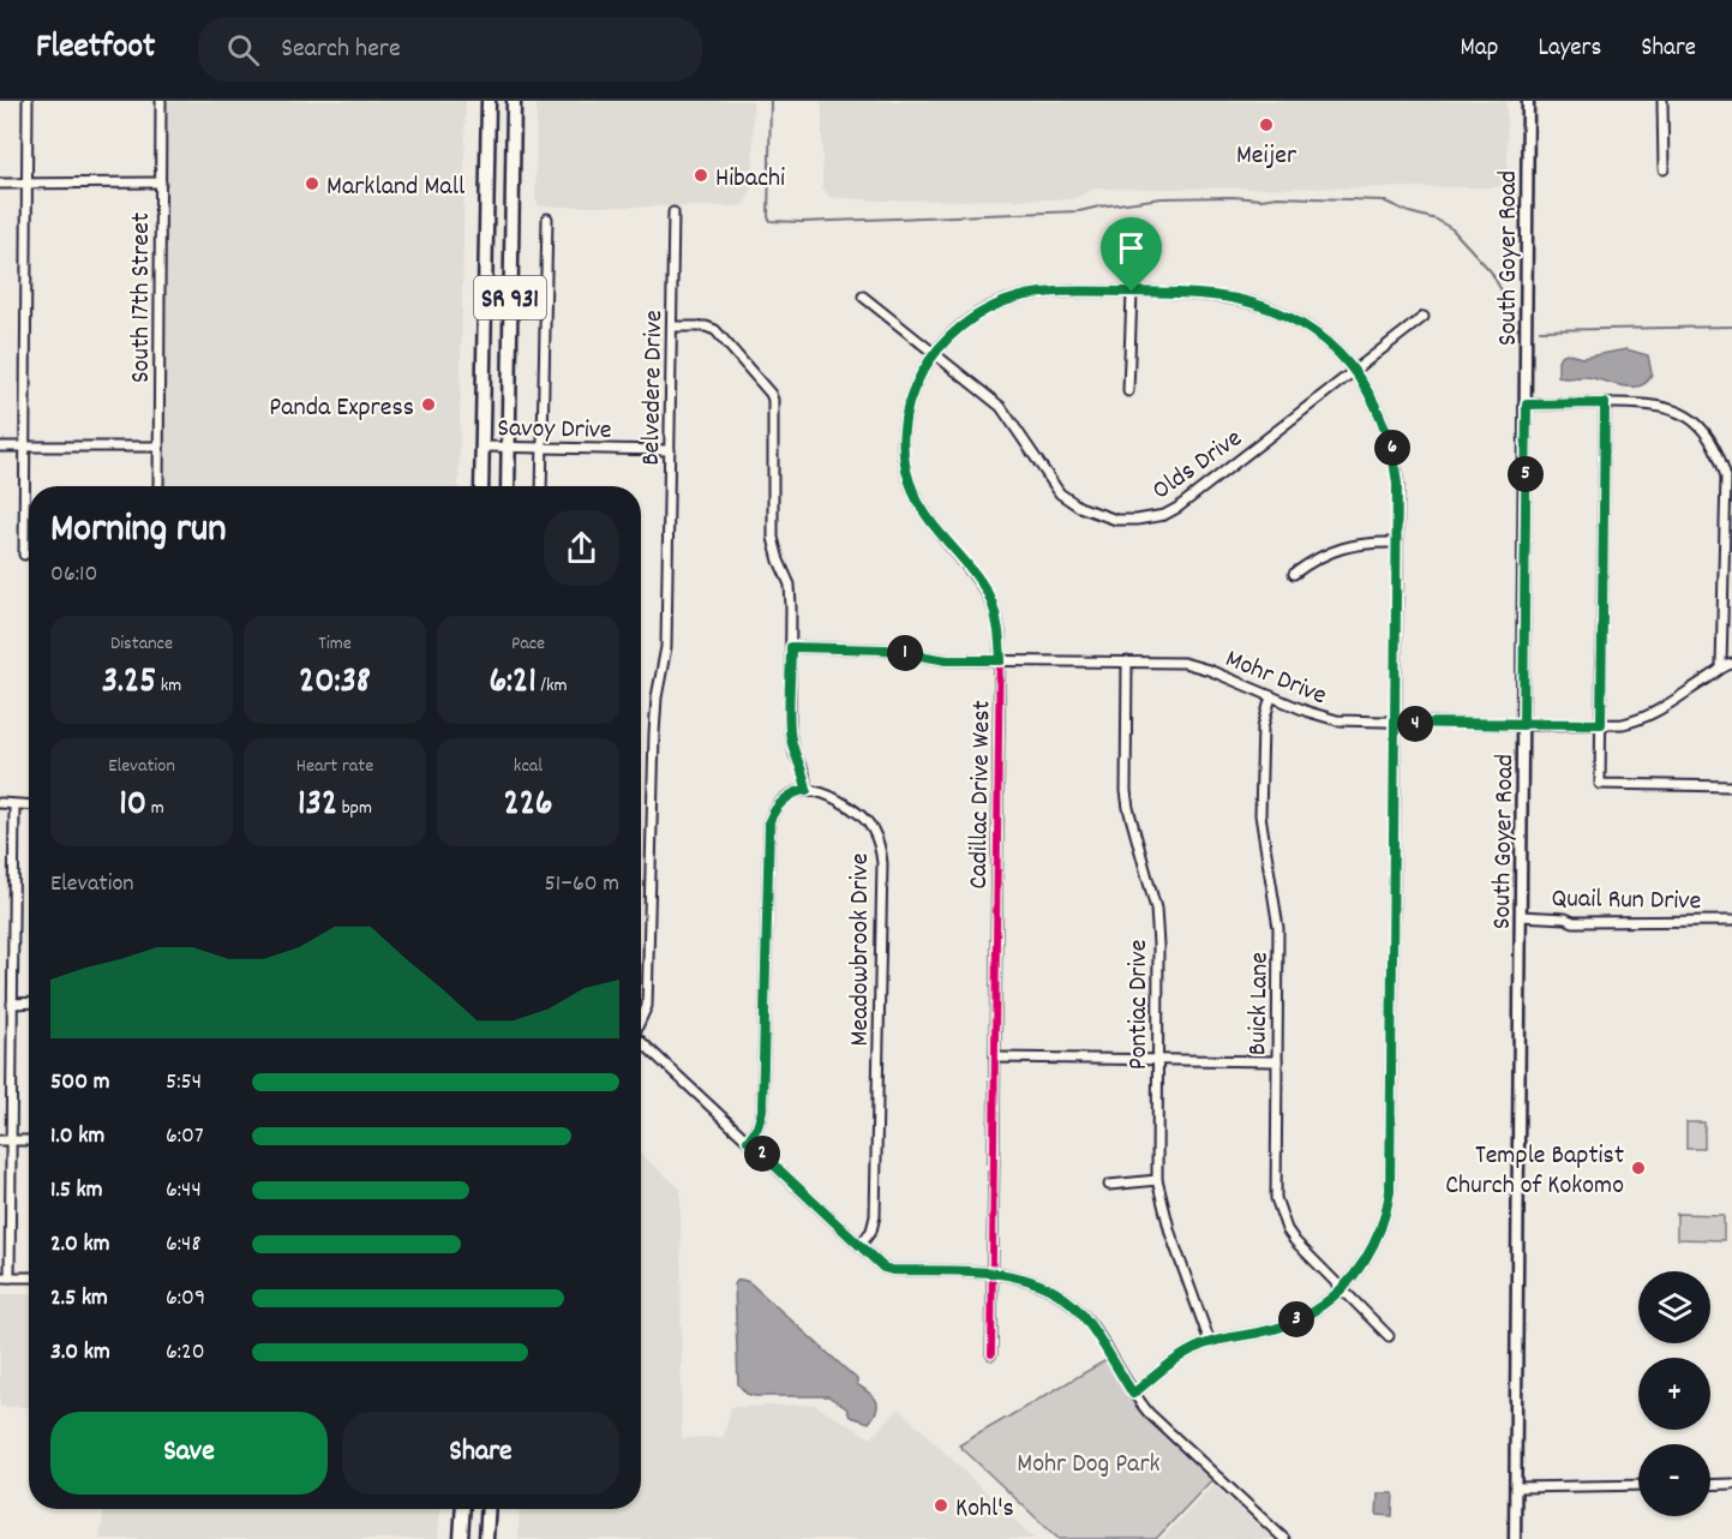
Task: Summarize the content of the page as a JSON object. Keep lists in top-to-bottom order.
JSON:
{
  "streets": {
    "main road": ["SR 931"],
    "street": [
      "South Goyer Road",
      "South 17th Street",
      "Belvedere Drive",
      "Savoy Drive",
      "Olds Drive",
      "Mohr Drive",
      "Cadillac Drive West",
      "Quail Run Drive",
      "Meadowbrook Drive",
      "Buick Lane",
      "Pontiac Drive"
    ]
  },
  "crossings": [
    ["South Goyer Road", "Mohr Drive"],
    ["South Goyer Road", "Quail Run Drive"],
    ["SR 931", "Savoy Drive"],
    ["Belvedere Drive", "Savoy Drive"],
    ["Olds Drive", "Cadillac Drive West"],
    ["Mohr Drive", "Cadillac Drive West"],
    ["Mohr Drive", "Buick Lane"],
    ["Mohr Drive", "Pontiac Drive"],
    ["Cadillac Drive West", "Buick Lane"],
    ["Cadillac Drive West", "Pontiac Drive"]
  ],
  "parks": ["Mohr Dog Park"],
  "places": [
    "Meijer",
    "Hibachi",
    "Markland Mall",
    "Panda Express",
    "Temple Baptist Church of Kokomo",
    "Kohl's"
  ],
  "page": {
    "header": "Fleetfoot",
    "search": "Search here",
    "nav": ["Map", "Layers", "Share"],
    "pins": [
      "6",
      "5",
      "1",
      "4",
      "2",
      "3"
    ],
    "heading": ["Morning run", "06:10"],
    "stats": [
      ["Distance", "3.25 km"],
      ["Time", "20:38"],
      ["Pace", "6:21 /km"],
      ["Elevation", "10 m"],
      ["Heart rate", "132 bpm"],
      ["kcal", "226"]
    ],
    "chart": ["Elevation", "51–60 m"],
    "list": [
      {
        "name": "500 m",
        "note": "5:54"
      },
      {
        "name": "1.0 km",
        "note": "6:07"
      },
      {
        "name": "1.5 km",
        "note": "6:44"
      },
      {
        "name": "2.0 km",
        "note": "6:48"
      },
      {
        "name": "2.5 km",
        "note": "6:09"
      },
      {
        "name": "3.0 km",
        "note": "6:20"
      }
    ],
    "map_buttons": ["+", "−"],
    "buttons": ["Save", "Share"]
  }
}
